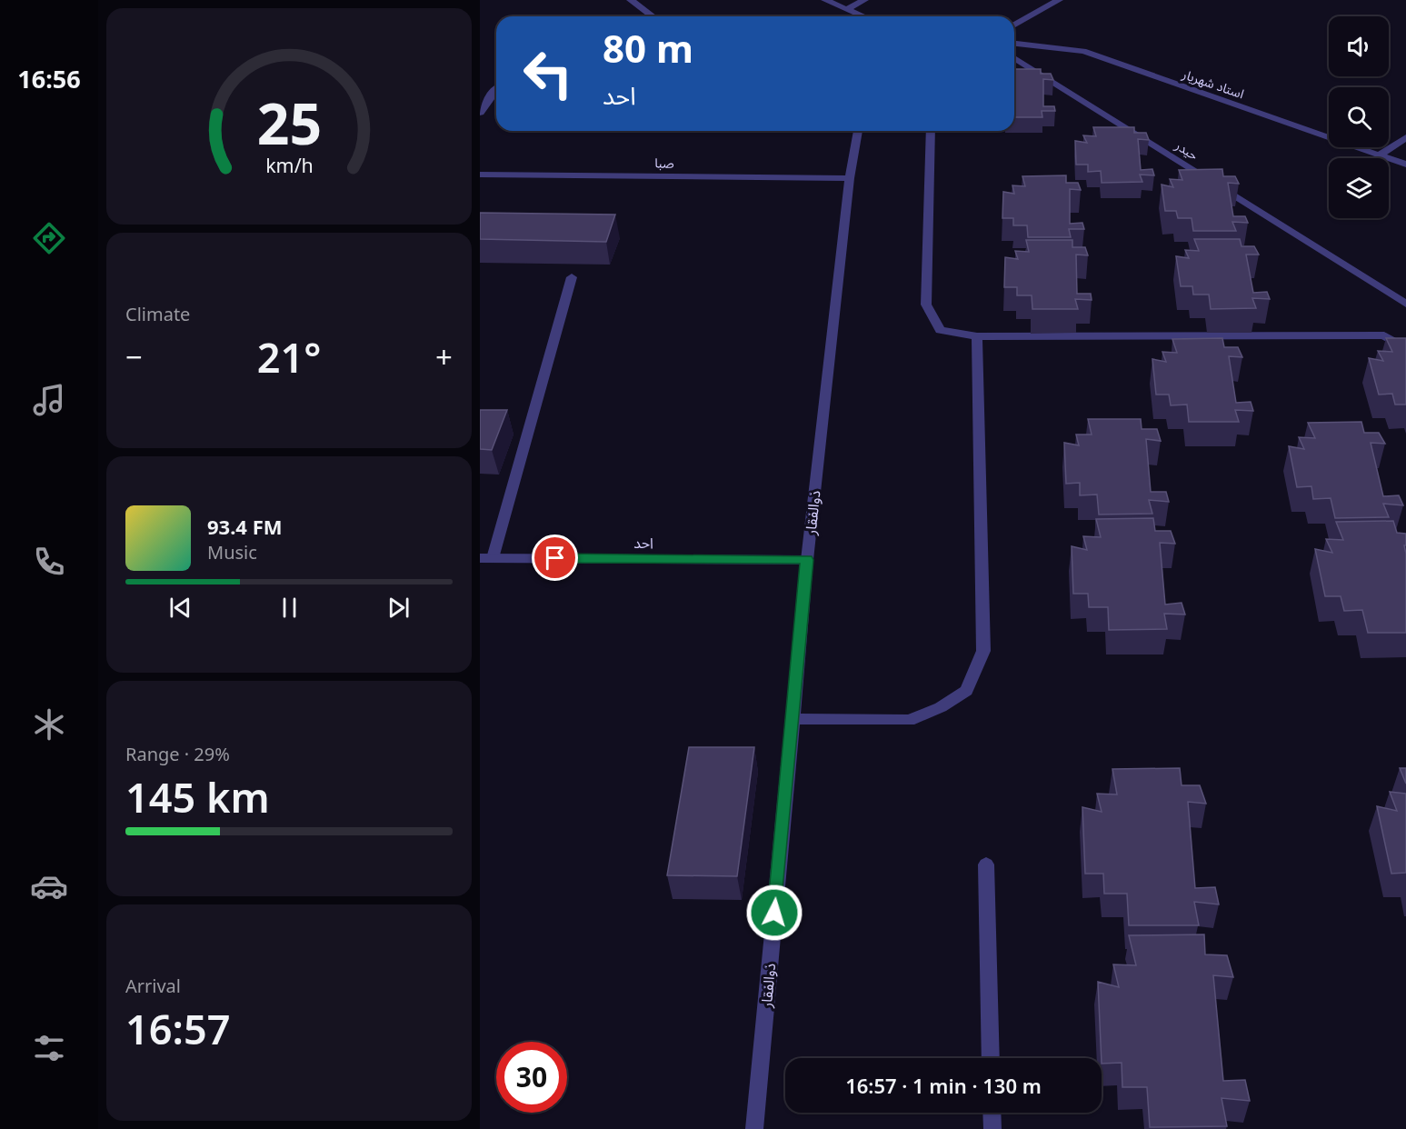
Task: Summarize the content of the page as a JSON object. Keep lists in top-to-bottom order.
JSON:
{
  "streets": {
    "street": [
      "استاد شهریار",
      "حیدر",
      "صبا",
      "ذوالفقار",
      "احد"
    ]
  },
  "crossings": [
    ["صبا", "ذوالفقار"],
    ["ذوالفقار", "احد"]
  ],
  "page": {
    "tabs": "16:56",
    "turn": ["80 m", "احد"],
    "tile": [
      "Climate",
      ["Range · 29%", "145 km"],
      ["Arrival", "16:57"]
    ],
    "heat": ["−", "21°", "+"],
    "song": ["93.4 FM", "Music"],
    "limit": "30",
    "trip": "16:57 · 1 min · 130 m",
    "gauge": ["25", "km/h"]
  }
}
